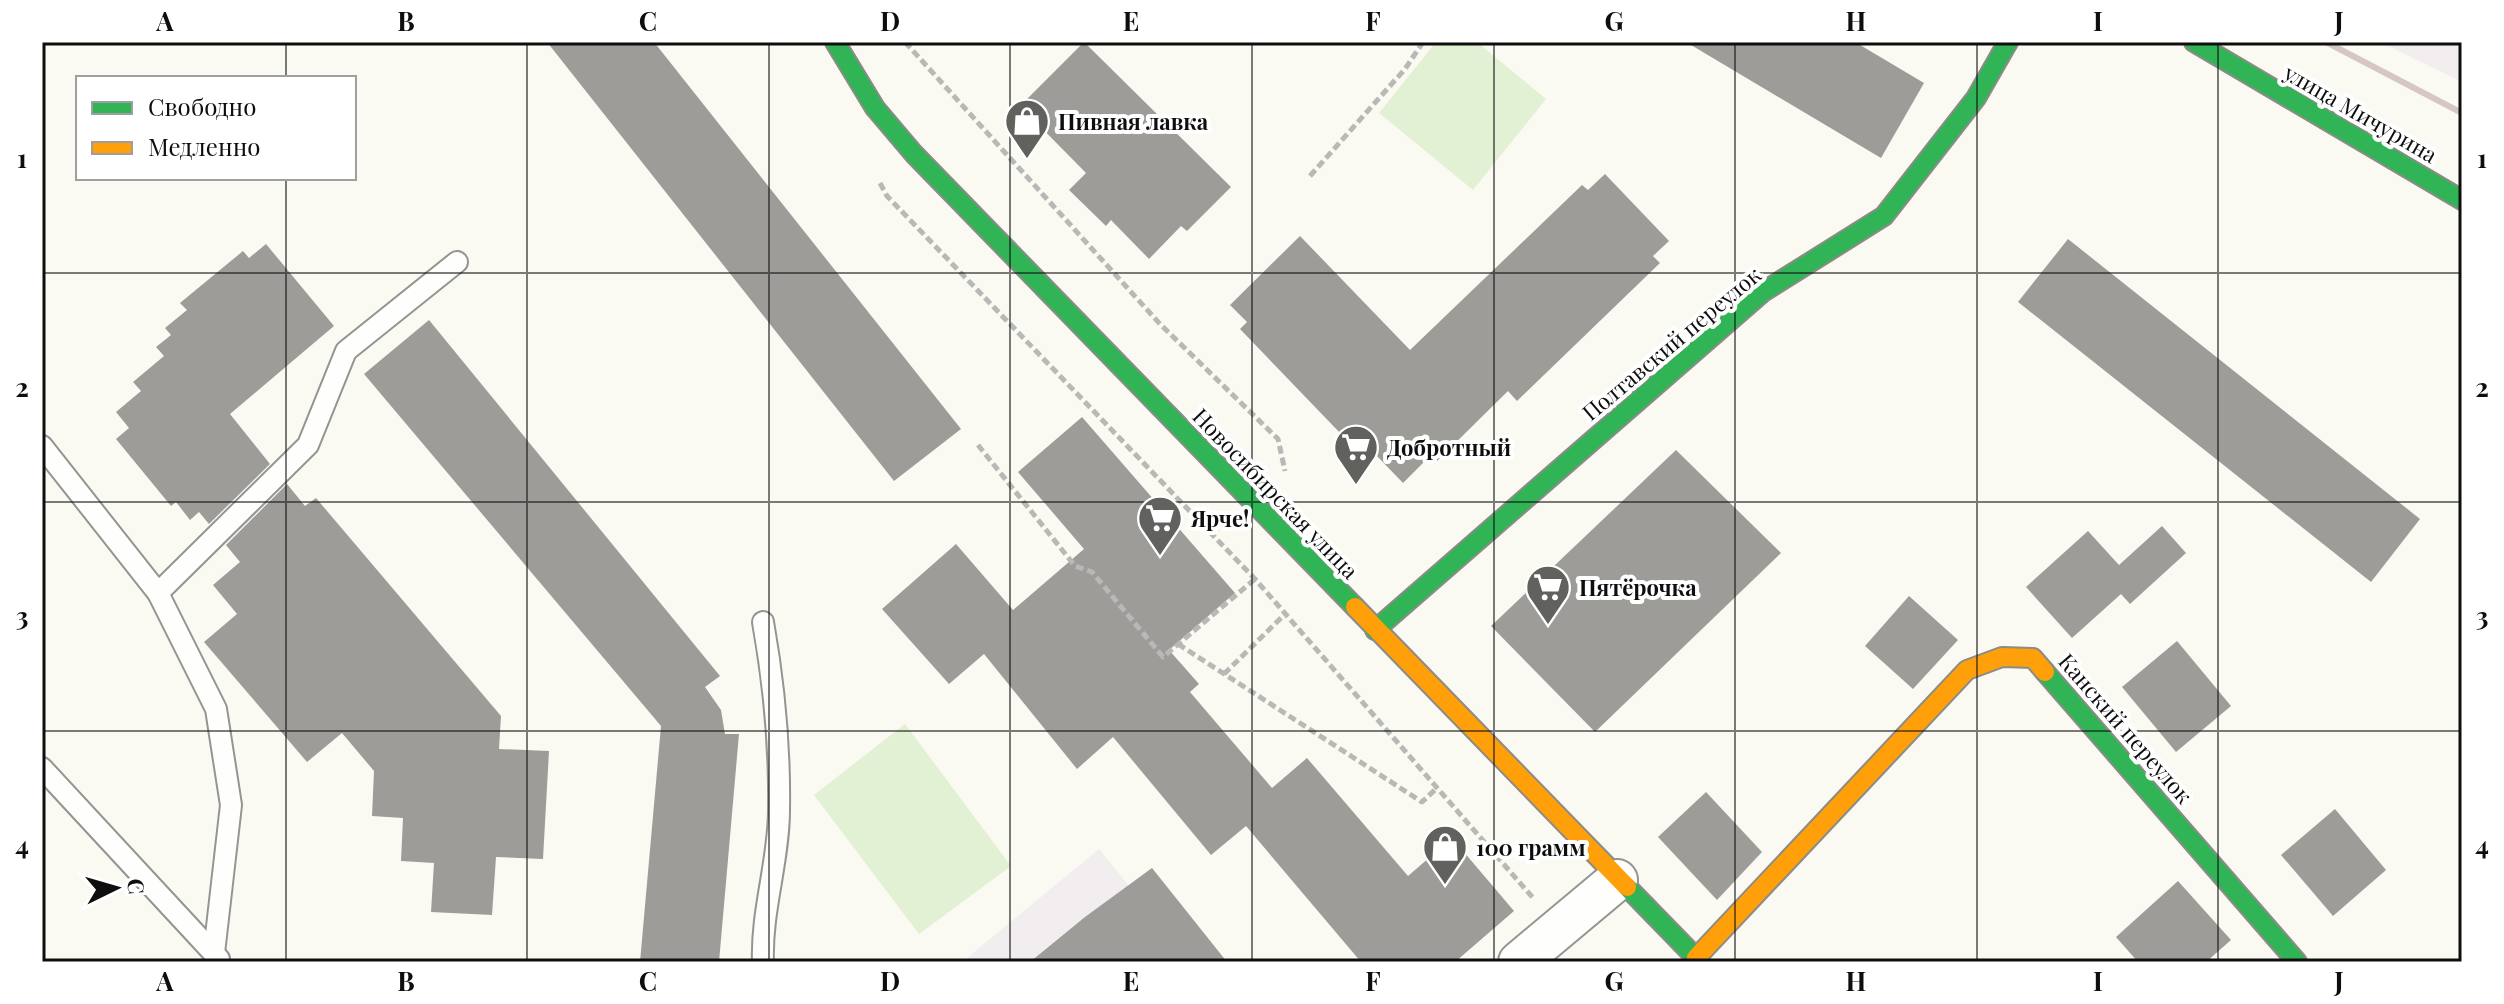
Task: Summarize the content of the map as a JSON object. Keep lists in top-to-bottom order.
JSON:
{
  "streets": {
    "street": [
      "улица Мичурина",
      "Полтавский переулок",
      "Новосибирская улица",
      "Канский переулок"
    ]
  },
  "crossings": [
    ["Полтавский переулок", "Новосибирская улица"],
    ["Новосибирская улица", "Канский переулок"]
  ],
  "places": {
    "shop": ["Пивная лавка", "100 грамм"],
    "supermarket": ["Добротный", "Ярче!", "Пятёрочка"]
  },
  "legend": ["Свободно", "Медленно"],
  "north": "right",
  "grid": {
    "columns": [
      "A",
      "B",
      "C",
      "D",
      "E",
      "F",
      "G",
      "H",
      "I",
      "J"
    ],
    "rows": [
      "1",
      "2",
      "3",
      "4"
    ]
  }
}
